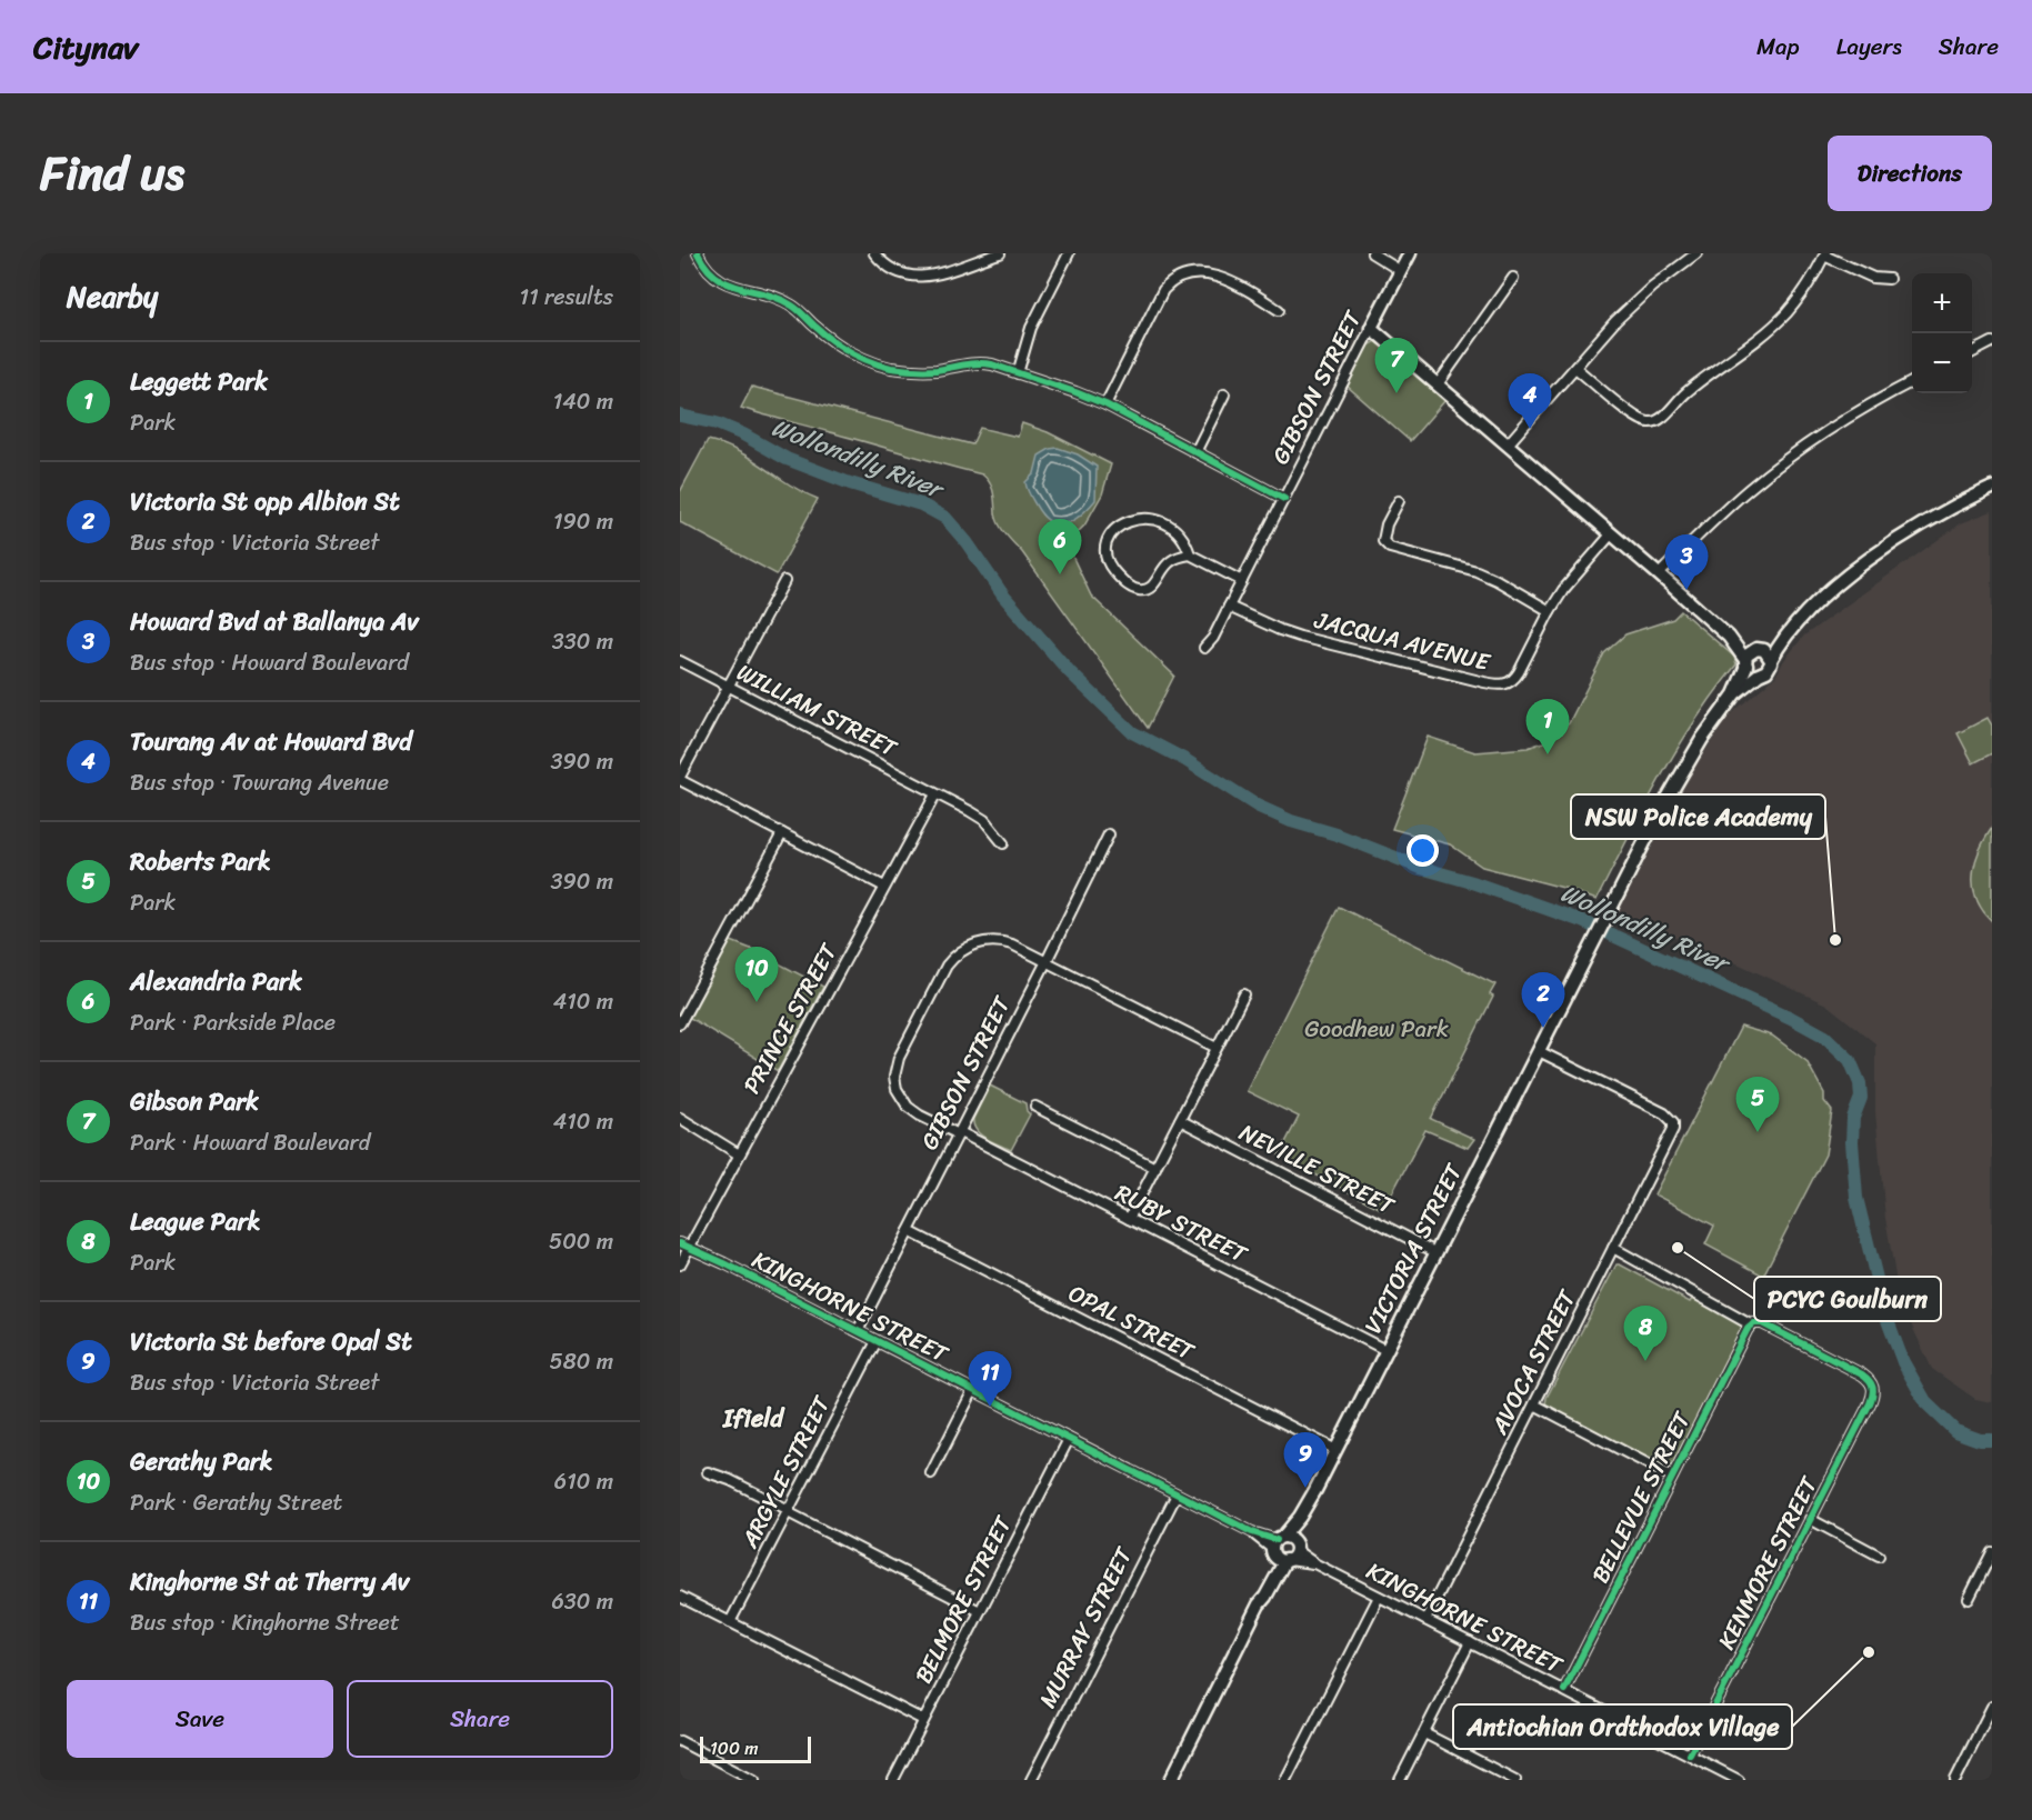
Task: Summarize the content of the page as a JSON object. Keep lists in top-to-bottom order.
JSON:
{
  "streets": {
    "main road": ["GIBSON STREET", "VICTORIA STREET"],
    "street": [
      "JACQUA AVENUE",
      "WILLIAM STREET",
      "PRINCE STREET",
      "NEVILLE STREET",
      "RUBY STREET",
      "KINGHORNE STREET",
      "OPAL STREET",
      "AVOCA STREET",
      "ARGYLE STREET",
      "BELLEVUE STREET",
      "KENMORE STREET",
      "BELMORE STREET",
      "MURRAY STREET"
    ]
  },
  "crossings": [
    ["GIBSON STREET", "JACQUA AVENUE"],
    ["GIBSON STREET", "RUBY STREET"],
    ["GIBSON STREET", "KINGHORNE STREET"],
    ["GIBSON STREET", "OPAL STREET"],
    ["WILLIAM STREET", "PRINCE STREET"],
    ["PRINCE STREET", "KINGHORNE STREET"],
    ["NEVILLE STREET", "VICTORIA STREET"],
    ["RUBY STREET", "VICTORIA STREET"],
    ["VICTORIA STREET", "KINGHORNE STREET"],
    ["VICTORIA STREET", "OPAL STREET"],
    ["VICTORIA STREET", "AVOCA STREET"],
    ["KINGHORNE STREET", "AVOCA STREET"],
    ["KINGHORNE STREET", "ARGYLE STREET"],
    ["KINGHORNE STREET", "BELLEVUE STREET"],
    ["KINGHORNE STREET", "KENMORE STREET"],
    ["KINGHORNE STREET", "BELMORE STREET"],
    ["KINGHORNE STREET", "MURRAY STREET"],
    ["BELLEVUE STREET", "KENMORE STREET"]
  ],
  "districts": ["Ifield"],
  "water": ["Wollondilly River"],
  "parks": ["Goodhew Park"],
  "places": ["NSW Police Academy", "PCYC Goulburn", "Antiochian Ordthodox Village"],
  "scale_bar": "100 m",
  "page": {
    "header": "Citynav",
    "nav": ["Map", "Layers", "Share"],
    "title": "Find us",
    "buttons": [
      "Directions",
      ["Save", "Share"]
    ],
    "heading": ["Nearby", "11 results"],
    "map_buttons": ["+", "−"],
    "pins": [
      "7",
      "4",
      "6",
      "3",
      "1",
      "10",
      "2",
      "5",
      "8",
      "11",
      "9"
    ],
    "list": [
      {
        "mark": "1",
        "name": "Leggett Park",
        "note": "Park",
        "value": "140 m"
      },
      {
        "mark": "2",
        "name": "Victoria St opp Albion St",
        "note": "Bus stop · Victoria Street",
        "value": "190 m"
      },
      {
        "mark": "3",
        "name": "Howard Bvd at Ballanya Av",
        "note": "Bus stop · Howard Boulevard",
        "value": "330 m"
      },
      {
        "mark": "4",
        "name": "Tourang Av at Howard Bvd",
        "note": "Bus stop · Towrang Avenue",
        "value": "390 m"
      },
      {
        "mark": "5",
        "name": "Roberts Park",
        "note": "Park",
        "value": "390 m"
      },
      {
        "mark": "6",
        "name": "Alexandria Park",
        "note": "Park · Parkside Place",
        "value": "410 m"
      },
      {
        "mark": "7",
        "name": "Gibson Park",
        "note": "Park · Howard Boulevard",
        "value": "410 m"
      },
      {
        "mark": "8",
        "name": "League Park",
        "note": "Park",
        "value": "500 m"
      },
      {
        "mark": "9",
        "name": "Victoria St before Opal St",
        "note": "Bus stop · Victoria Street",
        "value": "580 m"
      },
      {
        "mark": "10",
        "name": "Gerathy Park",
        "note": "Park · Gerathy Street",
        "value": "610 m"
      },
      {
        "mark": "11",
        "name": "Kinghorne St at Therry Av",
        "note": "Bus stop · Kinghorne Street",
        "value": "630 m"
      }
    ],
    "scale": "100 m"
  }
}
